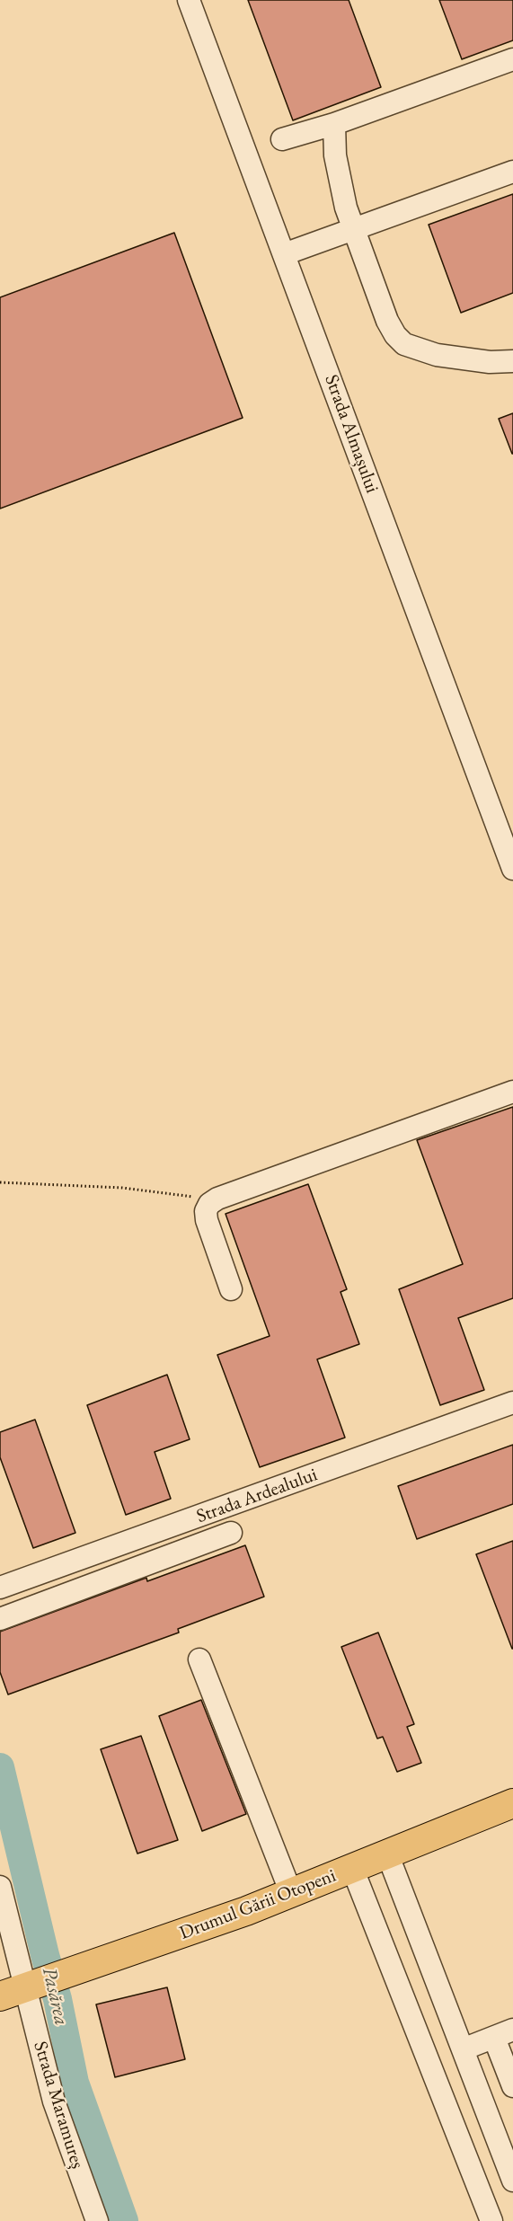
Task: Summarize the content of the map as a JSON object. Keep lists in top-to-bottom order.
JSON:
{
  "streets": {
    "main road": ["Drumul Gării Otopeni"],
    "street": ["Strada Almașului", "Strada Ardealului", "Strada Maramureș"]
  },
  "crossings": [
    ["Drumul Gării Otopeni", "Strada Maramureș"]
  ],
  "water": ["Pasărea"]
}
